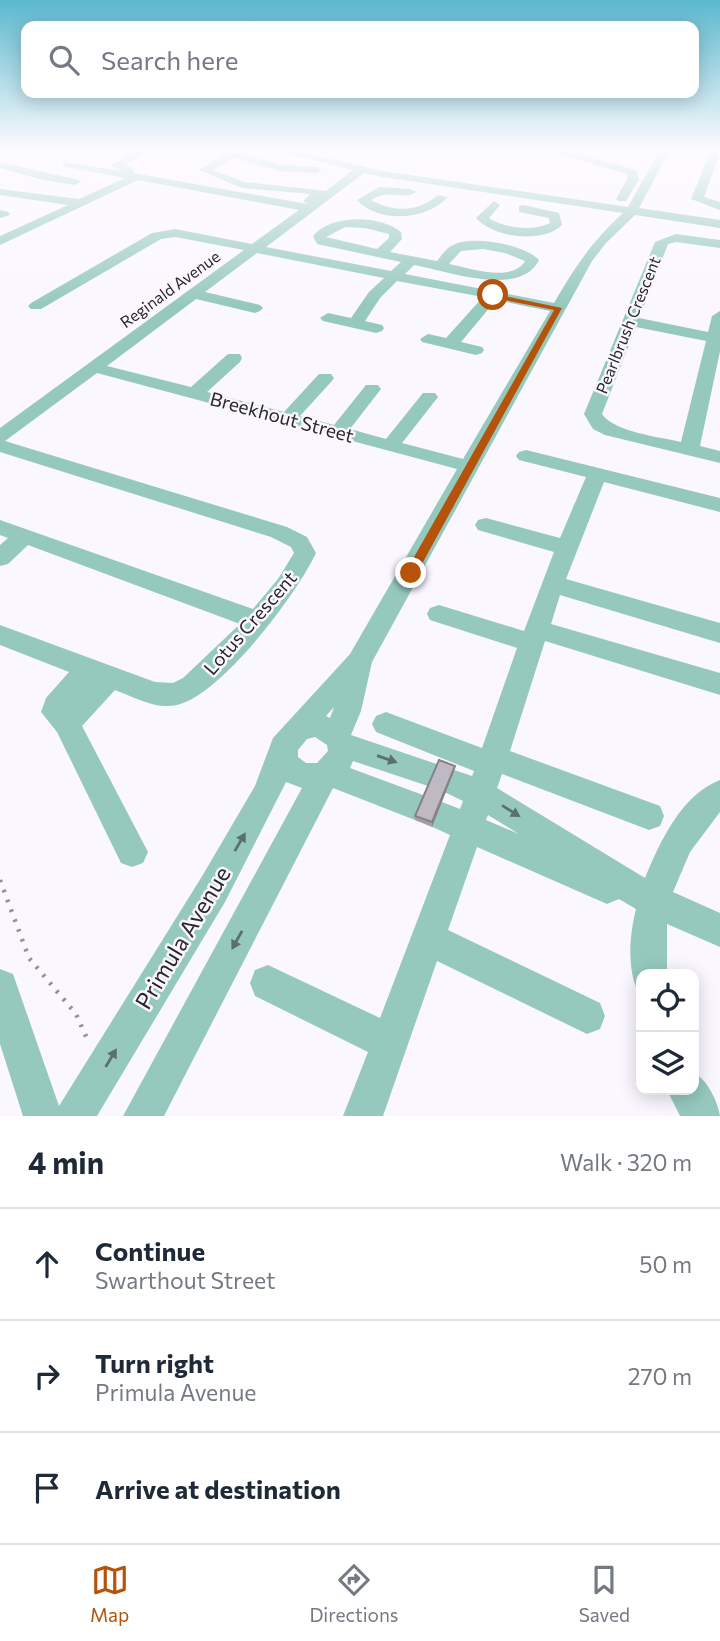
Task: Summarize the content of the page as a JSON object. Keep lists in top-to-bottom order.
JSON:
{
  "streets": {
    "street": [
      "Reginald Avenue",
      "Pearlbrush Crescent",
      "Breekhout Street",
      "Lotus Crescent",
      "Primula Avenue"
    ]
  },
  "crossings": [
    ["Reginald Avenue", "Breekhout Street"],
    ["Breekhout Street", "Primula Avenue"]
  ],
  "page": {
    "search": "Search here",
    "heading": ["4 min", "Walk · 320 m"],
    "list": [
      ["Continue", "Swarthout Street", "50 m"],
      ["Turn right", "Primula Avenue", "270 m"],
      "Arrive at destination"
    ],
    "nav": ["Map", "Directions", "Saved"]
  }
}
